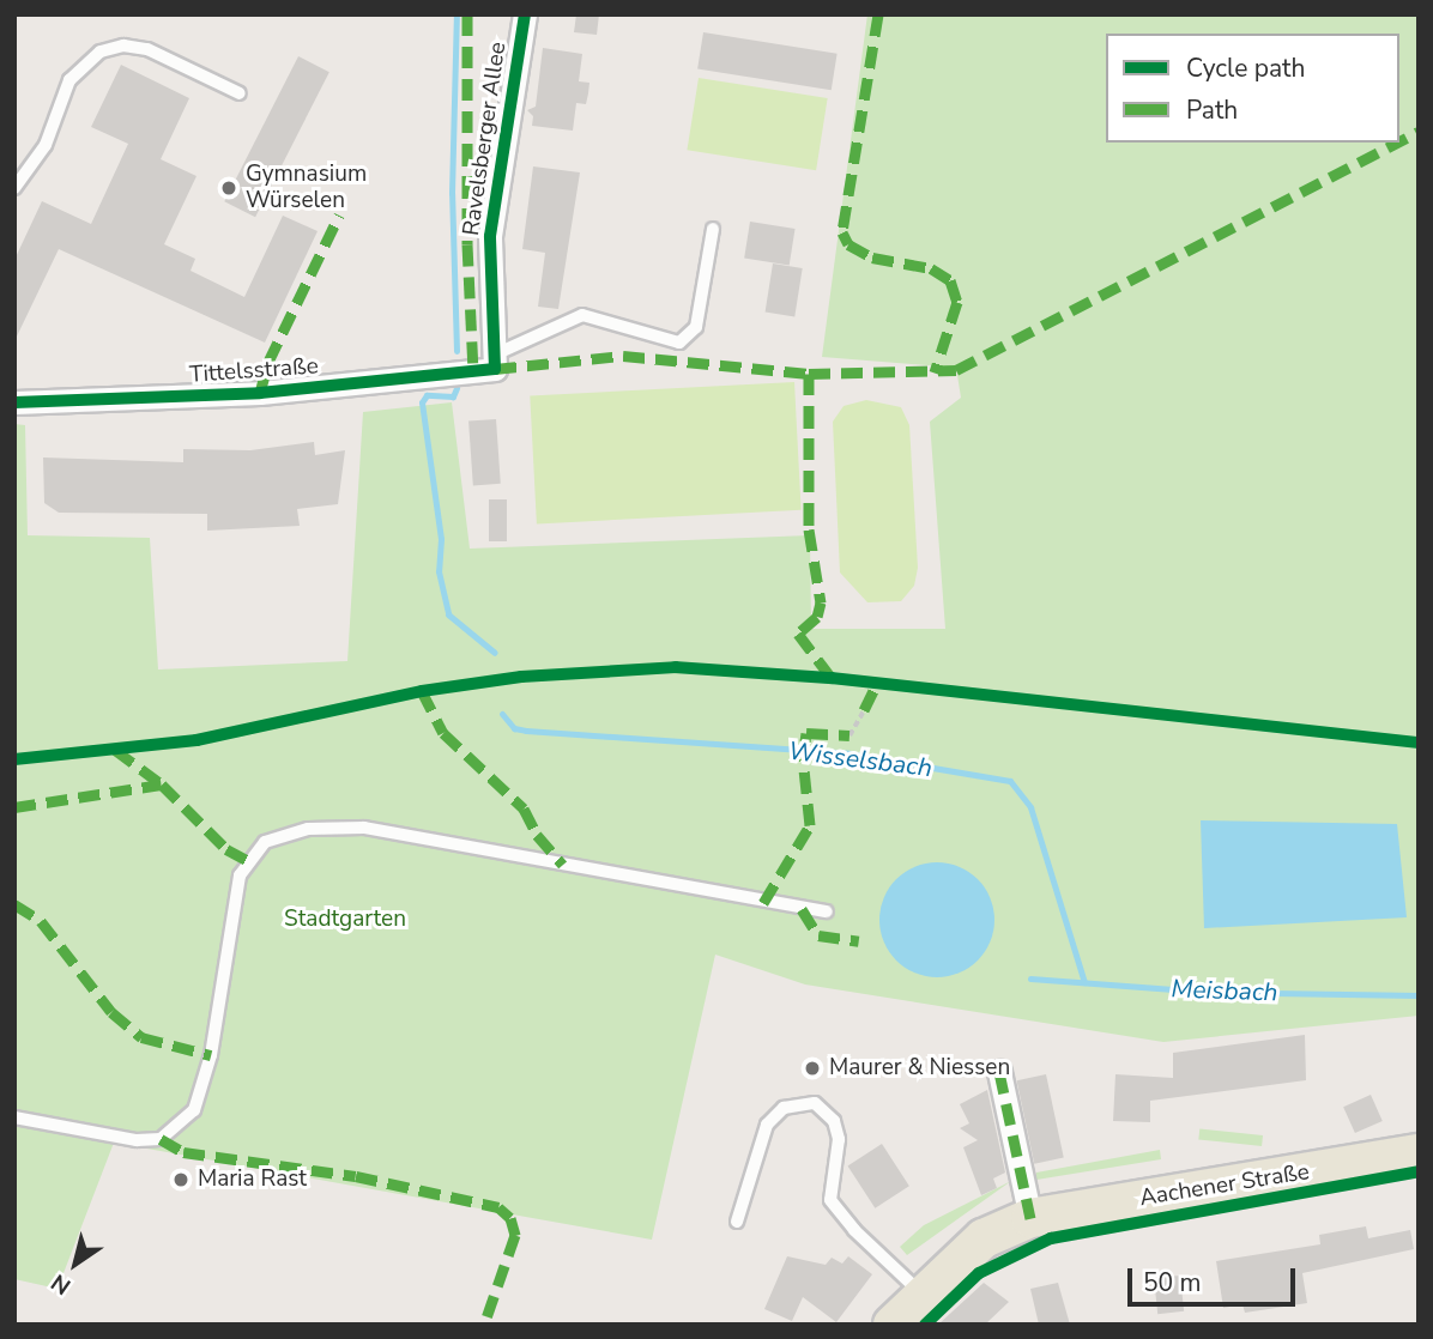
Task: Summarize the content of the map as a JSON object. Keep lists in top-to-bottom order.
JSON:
{
  "streets": {
    "main road": ["Aachener Straße"],
    "street": ["Ravelsberger Allee", "Tittelsstraße"]
  },
  "crossings": [
    ["Ravelsberger Allee", "Tittelsstraße"]
  ],
  "water": ["Wisselsbach", "Meisbach"],
  "parks": ["Stadtgarten"],
  "places": ["Gymnasium Würselen", "Maurer & Niessen", "Maria Rast"],
  "legend": ["Cycle path", "Path"],
  "scale_bar": "50 m",
  "north": "bottom left"
}
